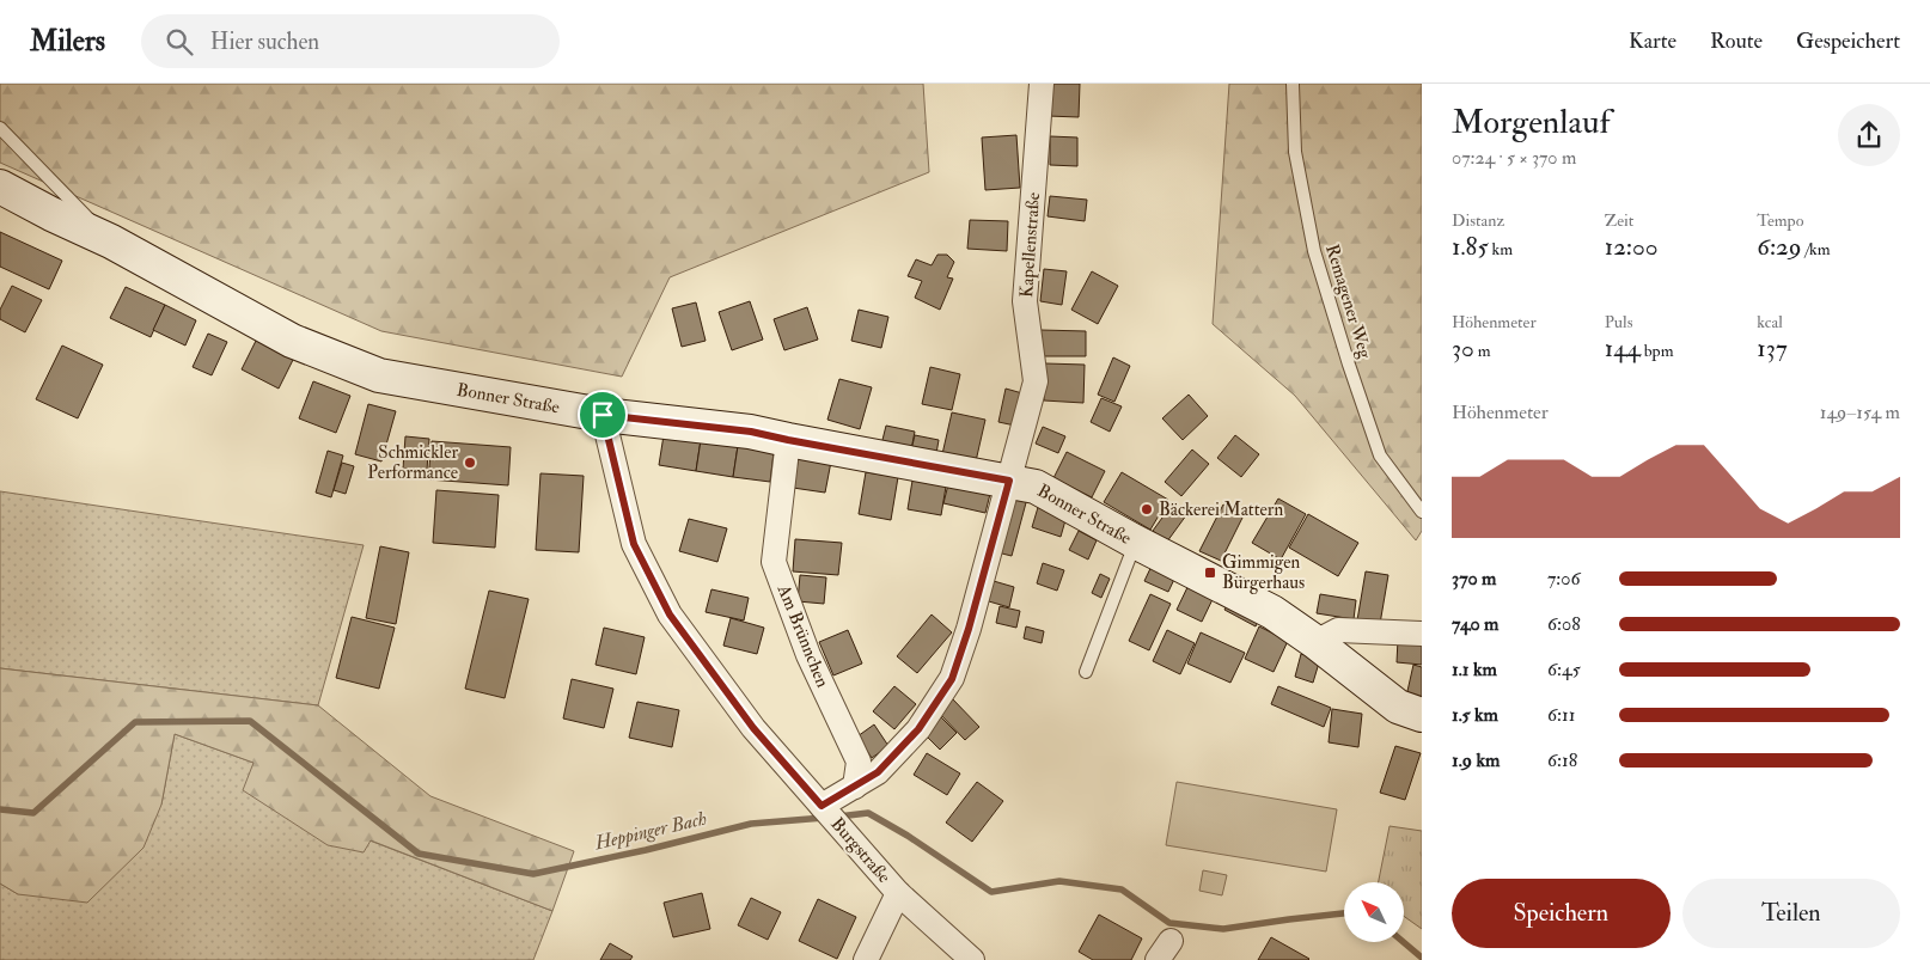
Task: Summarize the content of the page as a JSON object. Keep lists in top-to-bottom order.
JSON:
{
  "streets": {
    "main road": ["Bonner Straße"],
    "street": ["Kapellenstraße", "Am Brünnchen", "Burgstraße"],
    "lane": ["Remagener Weg"]
  },
  "crossings": [
    ["Kapellenstraße", "Bonner Straße"],
    ["Kapellenstraße", "Am Brünnchen"],
    ["Bonner Straße", "Am Brünnchen"],
    ["Bonner Straße", "Burgstraße"]
  ],
  "water": ["Heppinger Bach"],
  "places": {
    "other": ["Schmickler Performance", "Bäckerei Mattern"],
    "transit": ["Gimmigen Bürgerhaus"]
  },
  "north": "top left",
  "page": {
    "header": "Milers",
    "search": "Hier suchen",
    "nav": ["Karte", "Route", "Gespeichert"],
    "heading": ["Morgenlauf", "07:24 · 5 × 370 m"],
    "stats": [
      ["Distanz", "1.85 km"],
      ["Zeit", "12:00"],
      ["Tempo", "6:29 /km"],
      ["Höhenmeter", "30 m"],
      ["Puls", "144 bpm"],
      ["kcal", "137"]
    ],
    "chart": ["Höhenmeter", "149–154 m"],
    "list": [
      {
        "name": "370 m",
        "note": "7:06"
      },
      {
        "name": "740 m",
        "note": "6:08"
      },
      {
        "name": "1.1 km",
        "note": "6:45"
      },
      {
        "name": "1.5 km",
        "note": "6:11"
      },
      {
        "name": "1.9 km",
        "note": "6:18"
      }
    ],
    "buttons": ["Speichern", "Teilen"]
  }
}
